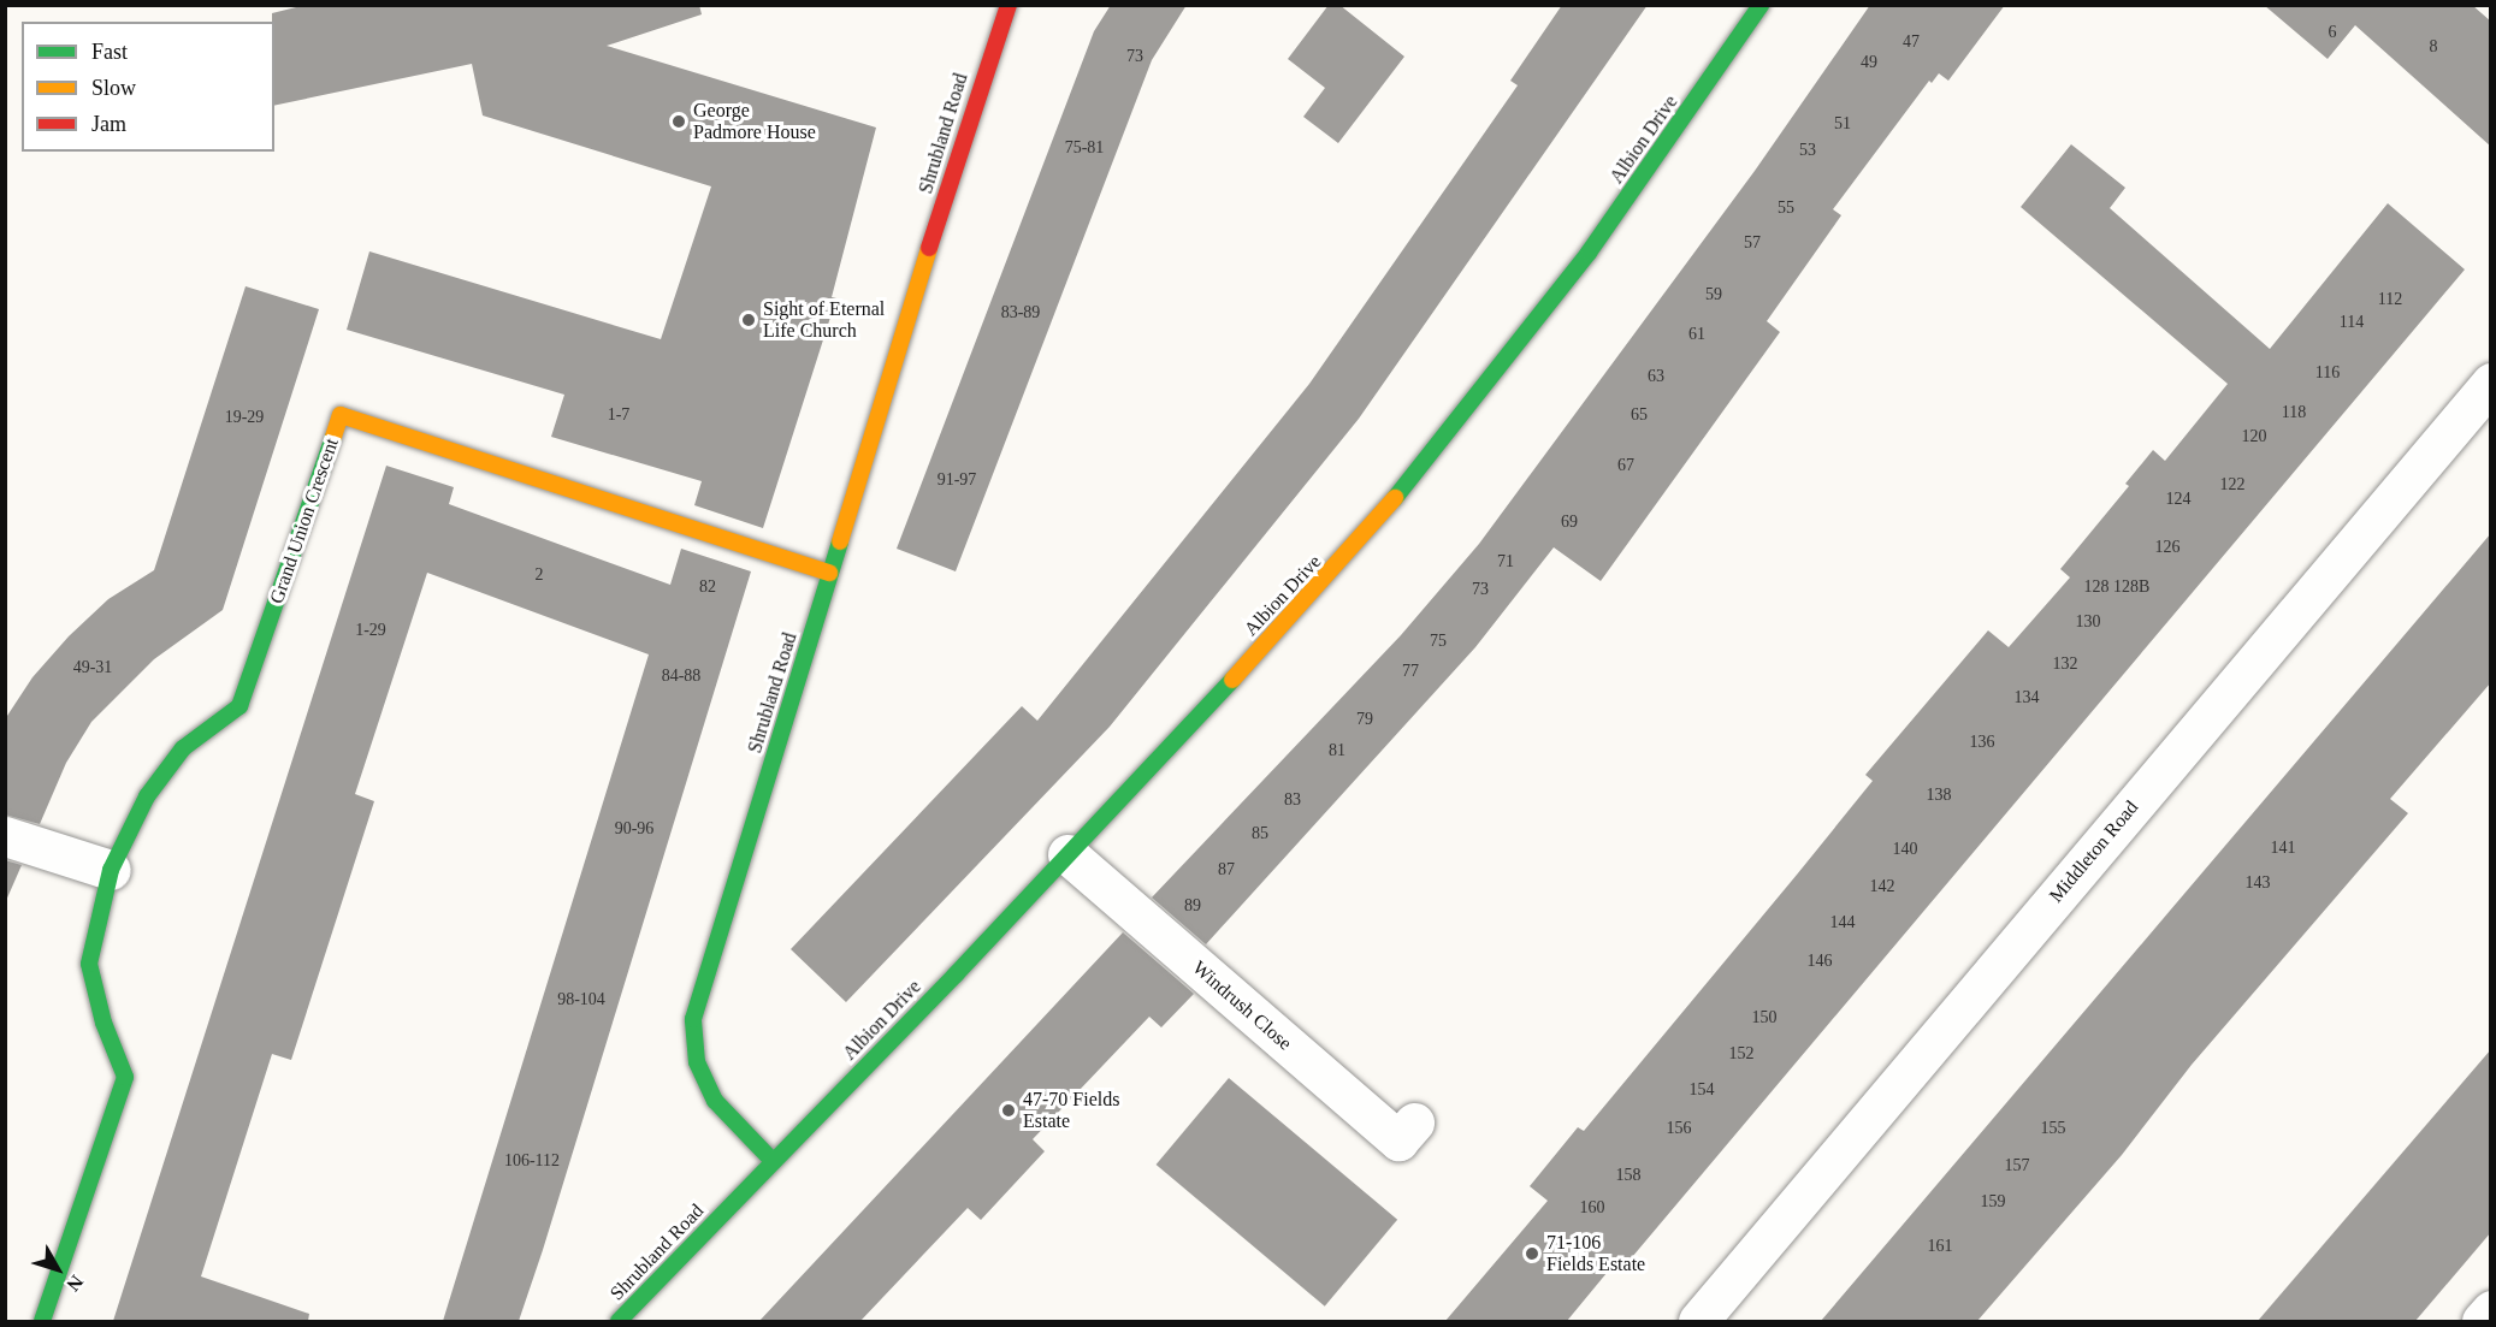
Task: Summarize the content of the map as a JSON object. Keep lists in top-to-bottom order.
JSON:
{
  "streets": {
    "street": [
      "Shrubland Road",
      "Albion Drive",
      "Grand Union Crescent",
      "Middleton Road",
      "Windrush Close"
    ]
  },
  "crossings": [
    ["Shrubland Road", "Albion Drive"],
    ["Shrubland Road", "Grand Union Crescent"],
    ["Albion Drive", "Windrush Close"]
  ],
  "places": [
    "George Padmore House",
    "Sight of Eternal Life Church",
    "47-70 Fields Estate",
    "71-106 Fields Estate"
  ],
  "house_numbers": [
    "6",
    "47",
    "8",
    "73",
    "49",
    "51",
    "75-81",
    "53",
    "55",
    "57",
    "59",
    "112",
    "83-89",
    "114",
    "61",
    "116",
    "63",
    "118",
    "1-7",
    "65",
    "19-29",
    "120",
    "67",
    "91-97",
    "122",
    "124",
    "69",
    "126",
    "71",
    "2",
    "82",
    "128 128B",
    "73",
    "130",
    "1-29",
    "75",
    "132",
    "49-31",
    "77",
    "84-88",
    "134",
    "79",
    "136",
    "81",
    "138",
    "83",
    "90-96",
    "85",
    "141",
    "140",
    "87",
    "143",
    "142",
    "89",
    "144",
    "146",
    "98-104",
    "150",
    "152",
    "154",
    "156",
    "155",
    "106-112",
    "157",
    "158",
    "159",
    "160",
    "161"
  ],
  "legend": ["Fast", "Slow", "Jam"],
  "north": "bottom right"
}
